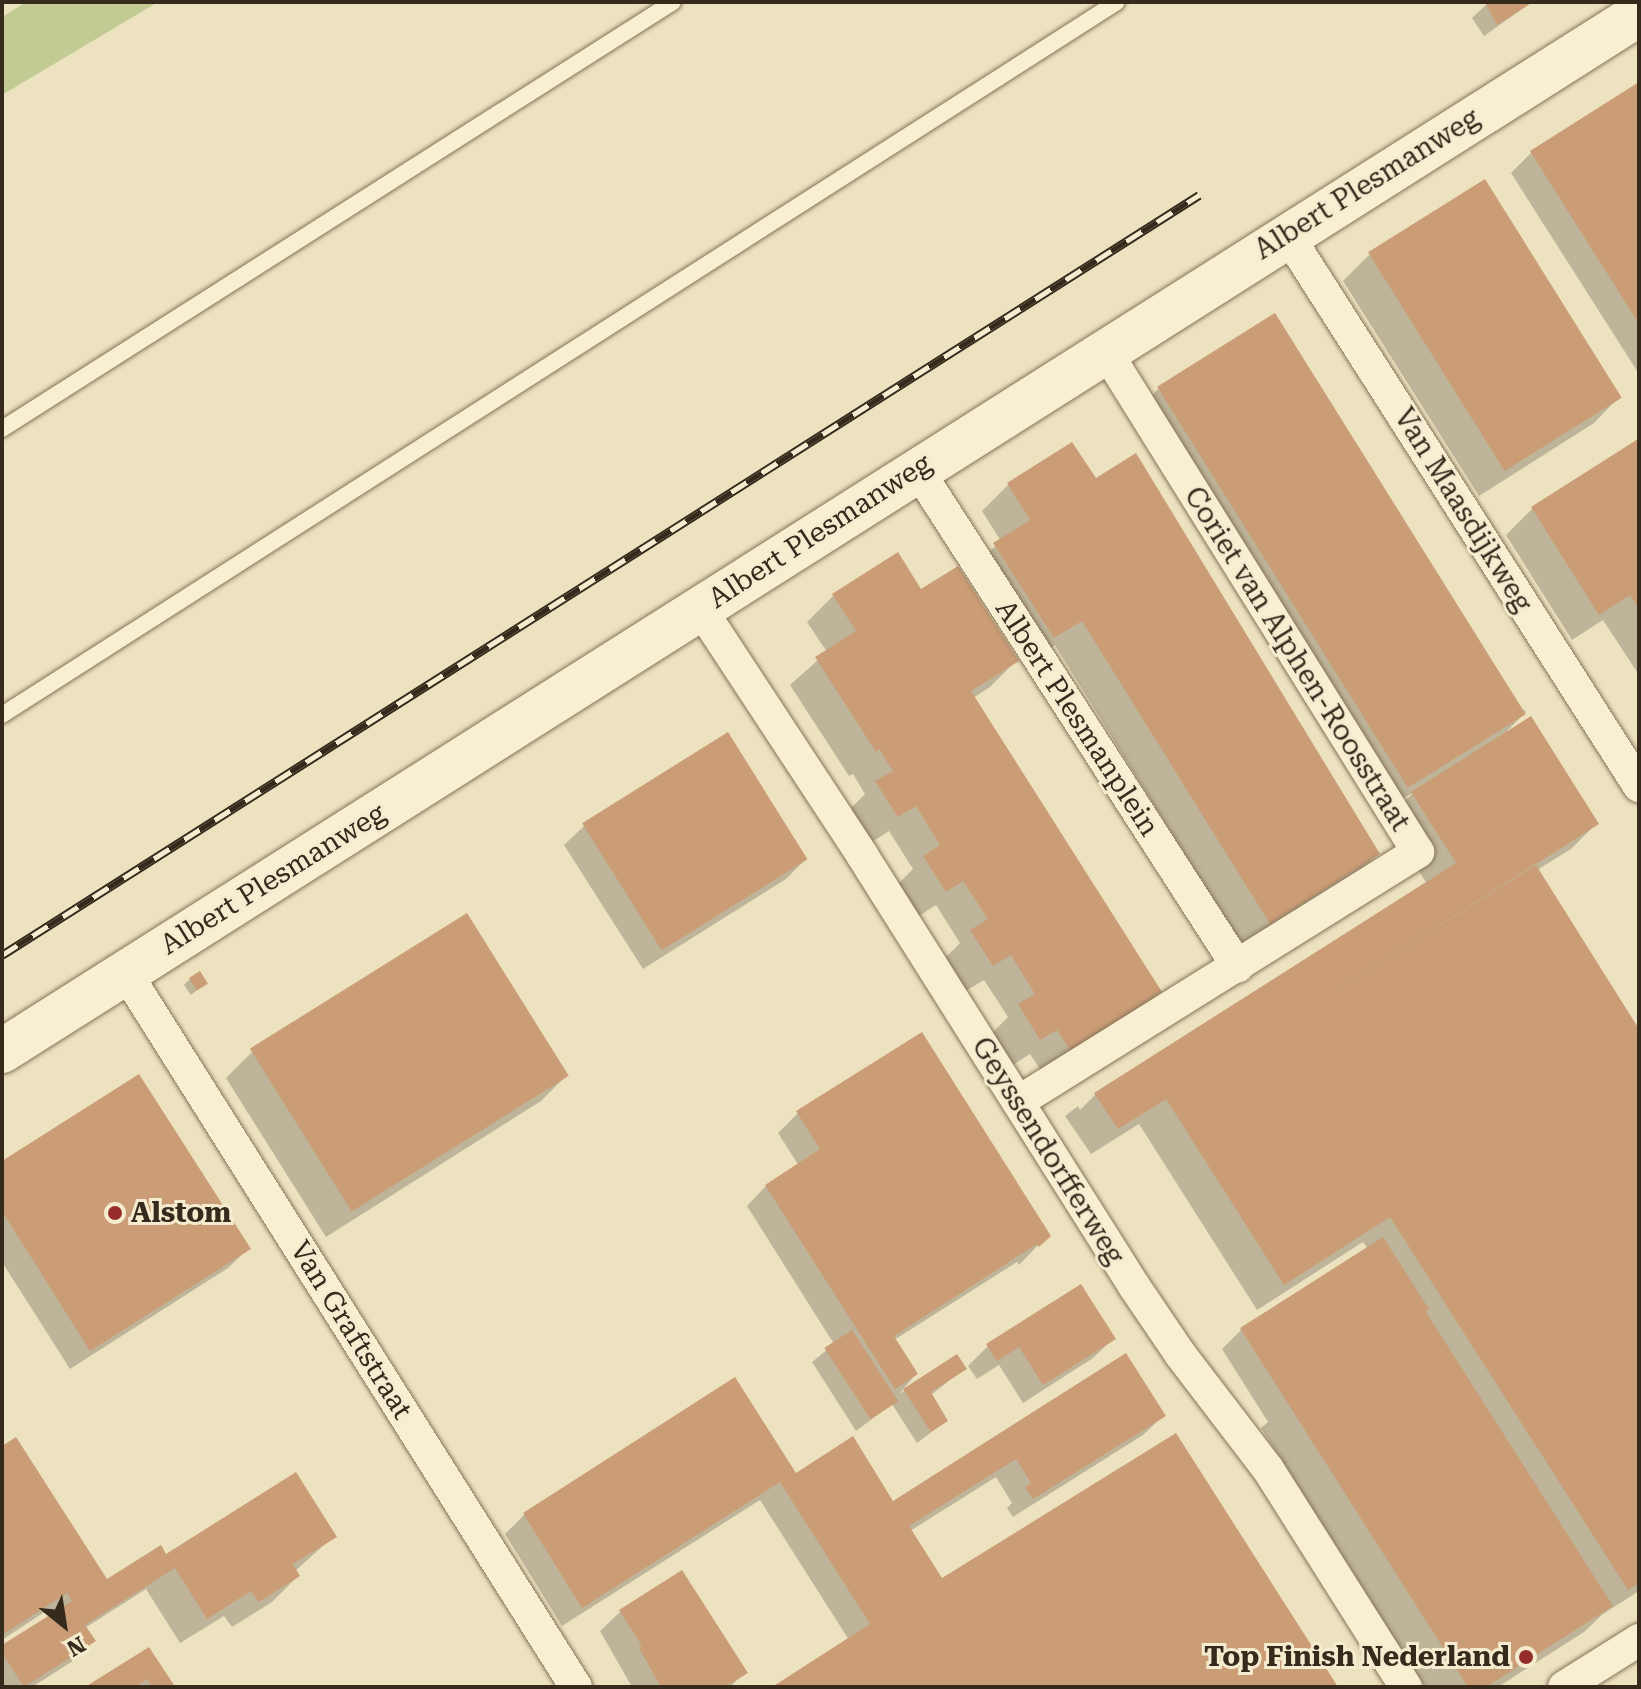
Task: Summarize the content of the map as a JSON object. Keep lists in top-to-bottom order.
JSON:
{
  "streets": {
    "street": [
      "Albert Plesmanweg",
      "Van Maasdijkweg",
      "Coriet van Alphen-Roosstraat",
      "Albert Plesmanplein",
      "Geyssendorfferweg",
      "Van Graftstraat"
    ]
  },
  "crossings": [
    ["Albert Plesmanweg", "Van Maasdijkweg"],
    ["Albert Plesmanweg", "Coriet van Alphen-Roosstraat"],
    ["Albert Plesmanweg", "Albert Plesmanplein"],
    ["Albert Plesmanweg", "Geyssendorfferweg"],
    ["Albert Plesmanweg", "Van Graftstraat"],
    ["Coriet van Alphen-Roosstraat", "Albert Plesmanplein"],
    ["Coriet van Alphen-Roosstraat", "Geyssendorfferweg"]
  ],
  "places": ["Alstom", "Top Finish Nederland"],
  "north": "bottom right"
}
